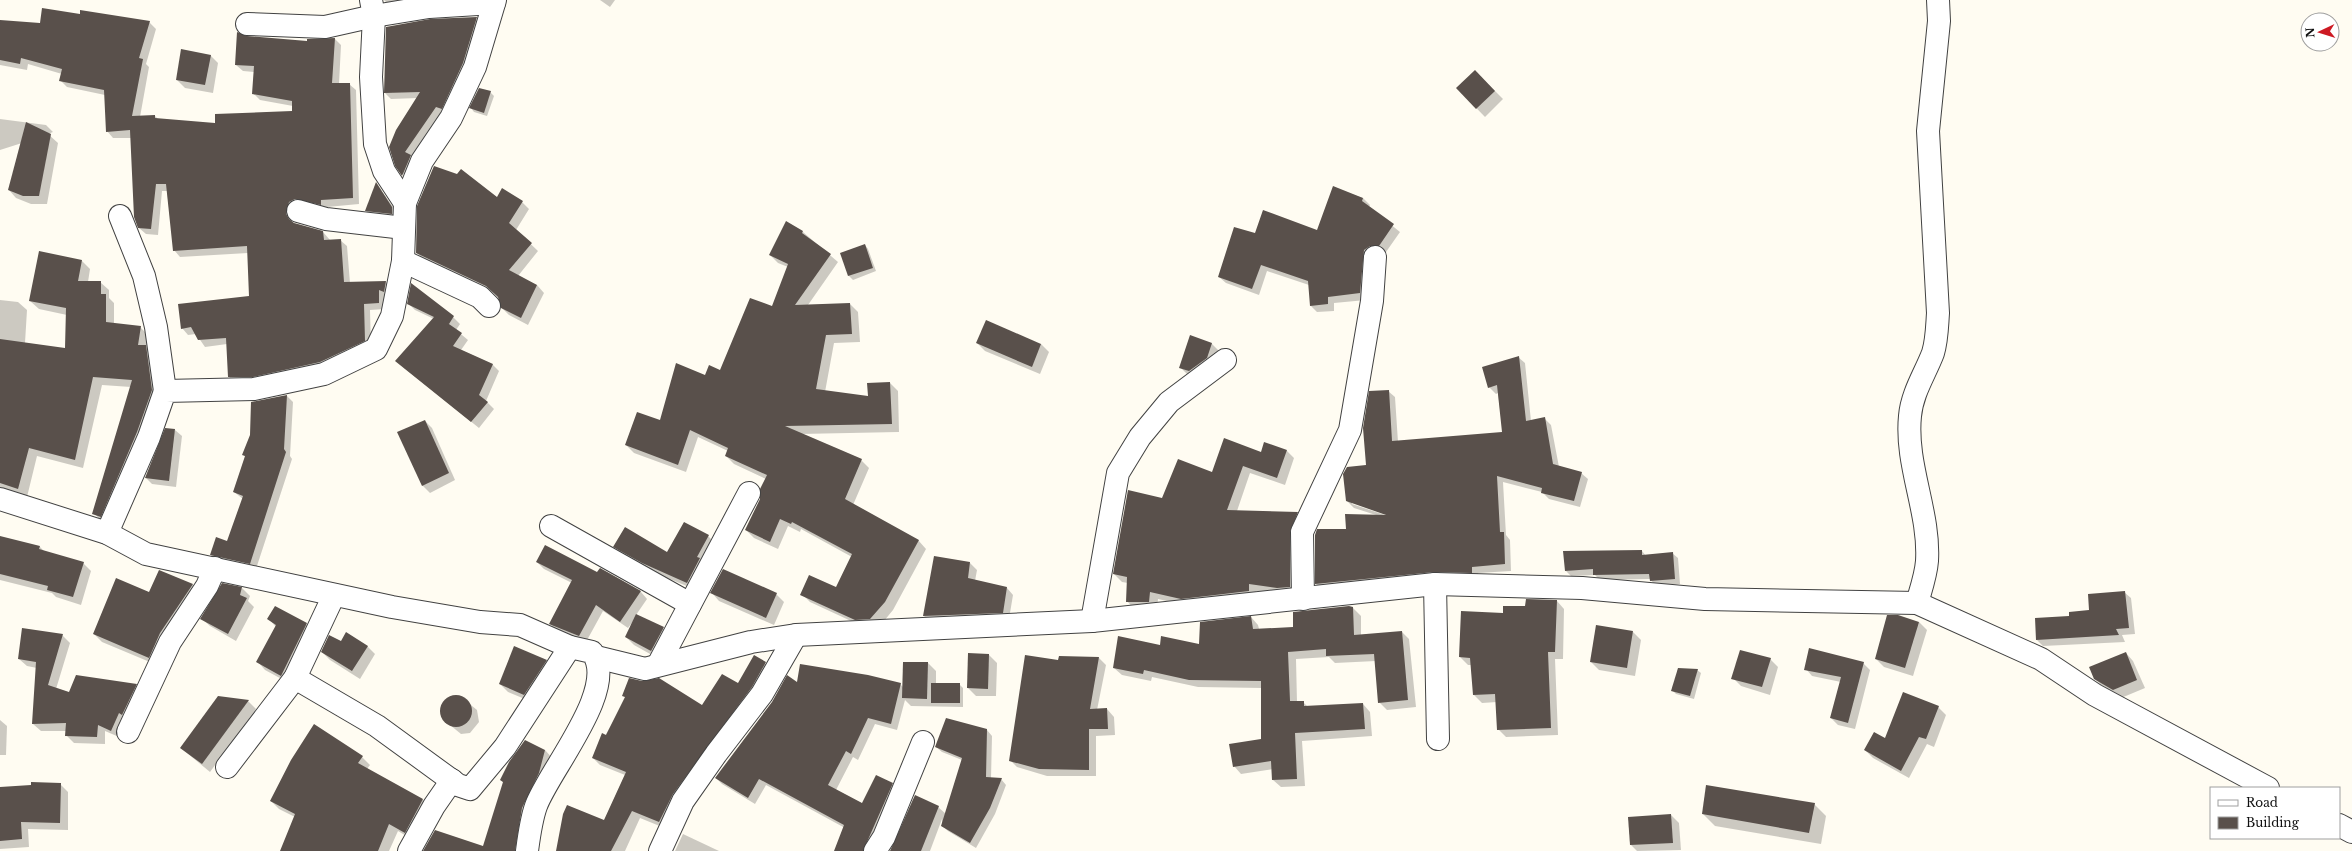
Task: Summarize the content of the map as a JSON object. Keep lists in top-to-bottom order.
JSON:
{
  "legend": ["Road", "Building"],
  "north": "left"
}
